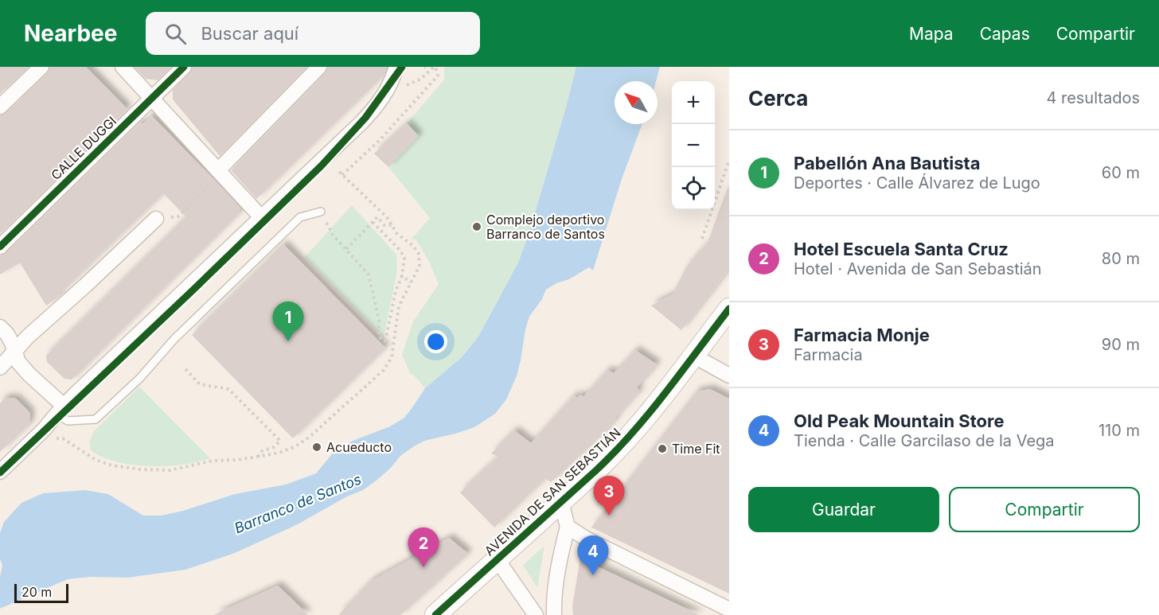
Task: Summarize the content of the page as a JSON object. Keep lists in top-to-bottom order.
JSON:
{
  "streets": {
    "street": ["CALLE DUGGI", "AVENIDA DE SAN SEBASTIÁN"]
  },
  "water": ["Barranco de Santos"],
  "places": ["Complejo deportivo Barranco de Santos", "Acueducto", "Time Fit"],
  "scale_bar": "20 m",
  "north": "top left",
  "page": {
    "header": "Nearbee",
    "search": "Buscar aquí",
    "nav": ["Mapa", "Capas", "Compartir"],
    "heading": ["Cerca", "4 resultados"],
    "map_buttons": ["+", "−"],
    "list": [
      {
        "mark": "1",
        "name": "Pabellón Ana Bautista",
        "note": "Deportes · Calle Álvarez de Lugo",
        "value": "60 m"
      },
      {
        "mark": "2",
        "name": "Hotel Escuela Santa Cruz",
        "note": "Hotel · Avenida de San Sebastián",
        "value": "80 m"
      },
      {
        "mark": "3",
        "name": "Farmacia Monje",
        "note": "Farmacia",
        "value": "90 m"
      },
      {
        "mark": "4",
        "name": "Old Peak Mountain Store",
        "note": "Tienda · Calle Garcilaso de la Vega",
        "value": "110 m"
      }
    ],
    "pins": [
      "1",
      "3",
      "2",
      "4"
    ],
    "buttons": ["Guardar", "Compartir"],
    "scale": "20 m"
  }
}
